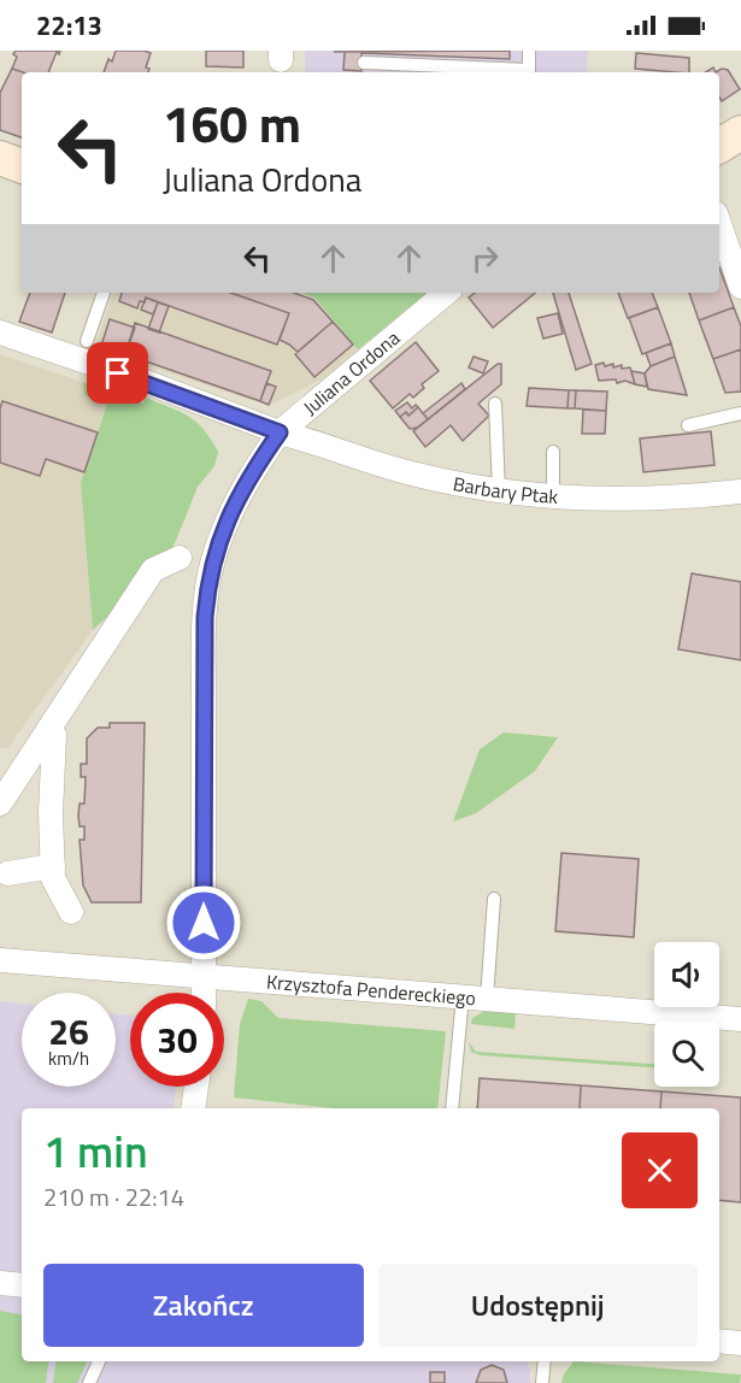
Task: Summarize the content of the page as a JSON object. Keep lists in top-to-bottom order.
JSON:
{
  "streets": {
    "street": ["Juliana Ordona", "Barbary Ptak", "Krzysztofa Pendereckiego"]
  },
  "crossings": [
    ["Juliana Ordona", "Barbary Ptak"],
    ["Juliana Ordona", "Krzysztofa Pendereckiego"]
  ],
  "page": {
    "status": "22:13",
    "turn": ["160 m", "Juliana Ordona"],
    "speed": "26 km/h",
    "limit": "30",
    "heading": ["1 min", "210 m · 22:14"],
    "buttons": ["Zakończ", "Udostępnij"]
  }
}
